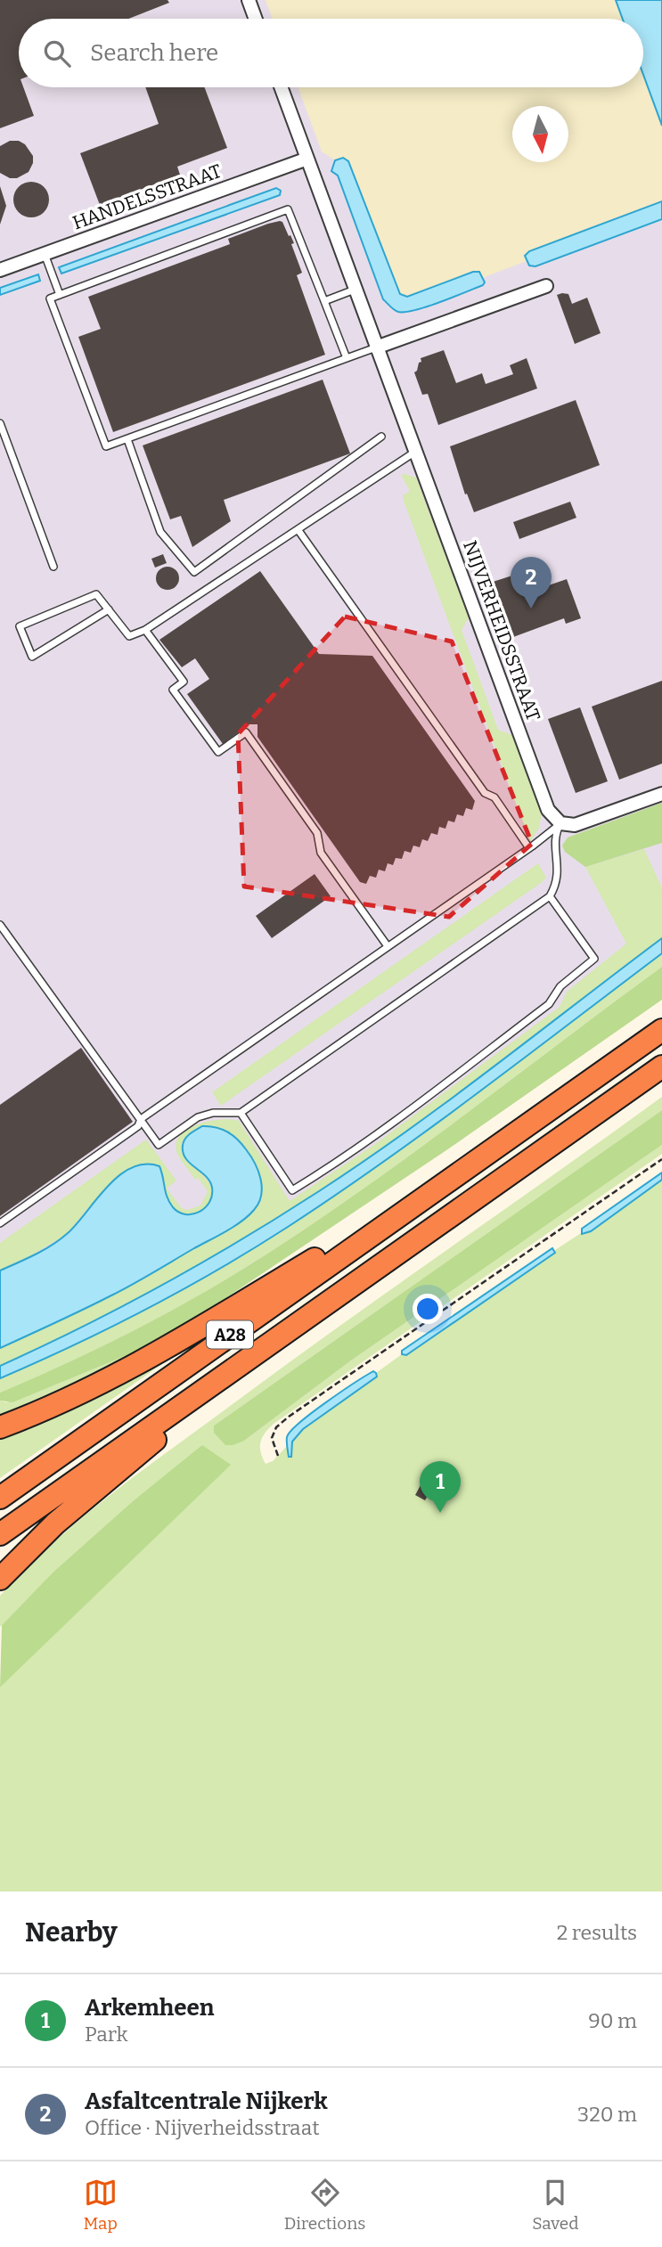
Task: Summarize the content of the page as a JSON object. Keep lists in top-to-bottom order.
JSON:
{
  "streets": {
    "highway": ["A28"],
    "street": ["HANDELSSTRAAT", "NIJVERHEIDSSTRAAT"]
  },
  "crossings": [
    ["HANDELSSTRAAT", "NIJVERHEIDSSTRAAT"]
  ],
  "north": "bottom",
  "page": {
    "search": "Search here",
    "pins": ["2", "1"],
    "heading": ["Nearby", "2 results"],
    "list": [
      {
        "mark": "1",
        "name": "Arkemheen",
        "note": "Park",
        "value": "90 m"
      },
      {
        "mark": "2",
        "name": "Asfaltcentrale Nijkerk",
        "note": "Office · Nijverheidsstraat",
        "value": "320 m"
      }
    ],
    "nav": ["Map", "Directions", "Saved"]
  }
}
